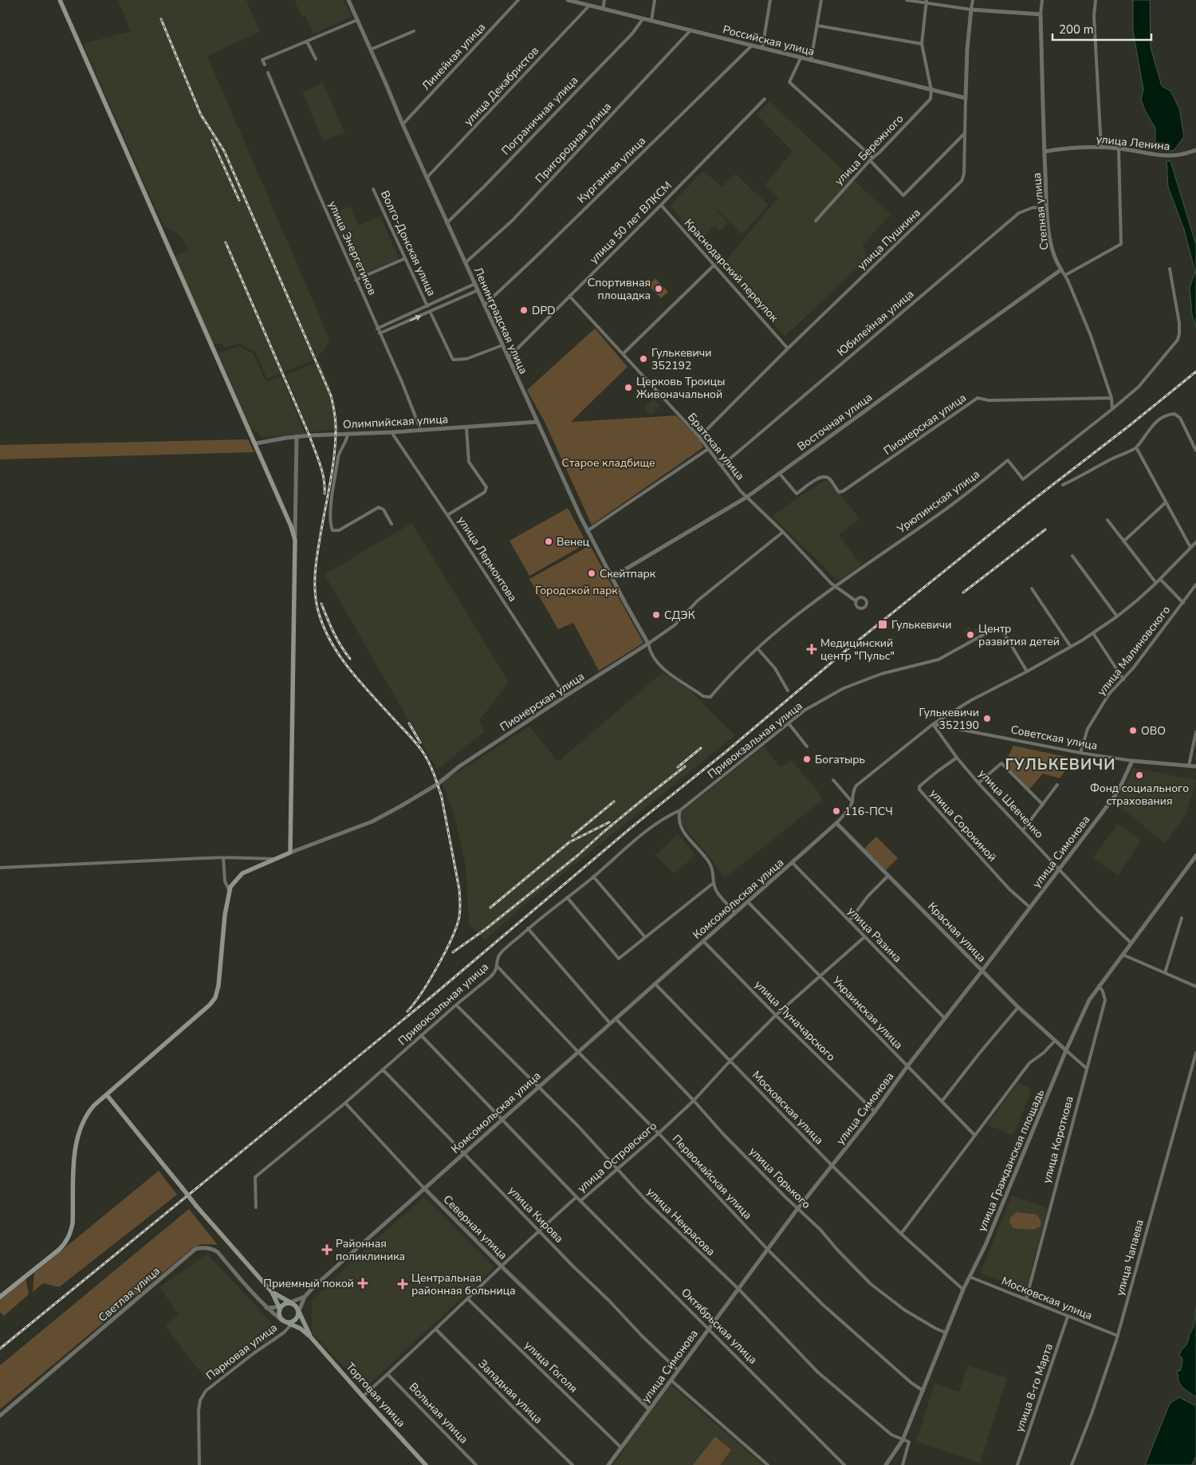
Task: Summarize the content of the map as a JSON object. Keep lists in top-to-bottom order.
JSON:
{
  "streets": {
    "main road": ["Торговая улица"],
    "street": [
      "Российская улица",
      "Линейная улица",
      "улица Декабристов",
      "Пограничная улица",
      "Пригородная улица",
      "улица Ленина",
      "улица Бережного",
      "Курганная улица",
      "Степная улица",
      "улица 50 лет ВЛКСМ",
      "улица Пушкина",
      "Волго-Донская улица",
      "улица Энергетиков",
      "Краснодарский переулок",
      "Ленинградская улица",
      "Юбилейная улица",
      "Олимпийская улица",
      "Восточная улица",
      "Пионерская улица",
      "Братская улица",
      "Урюпинская улица",
      "улица Лермонтова",
      "улица Малиновского",
      "Советская улица",
      "Привокзальная улица",
      "улица Шевченко",
      "улица Сорокиной",
      "улица Симонова",
      "Комсомольская улица",
      "Красная улица",
      "улица Разина",
      "Украинская улица",
      "улица Луначарского",
      "Московская улица",
      "улица Короткова",
      "улица Островского",
      "улица Гражданская площадь",
      "Первомайская улица",
      "улица Горького",
      "улица Кирова",
      "улица Некрасова",
      "Северная улица",
      "улица Чапаева",
      "Светлая улица",
      "Октябрьская улица",
      "Парковая улица",
      "улица Гоголя",
      "улица 8-го Марта",
      "Западная улица",
      "Вольная улица"
    ]
  },
  "crossings": [
    ["Российская улица", "улица Декабристов"],
    ["Российская улица", "Пограничная улица"],
    ["Российская улица", "Пригородная улица"],
    ["Российская улица", "улица Бережного"],
    ["Российская улица", "Курганная улица"],
    ["Российская улица", "улица Пушкина"],
    ["Линейная улица", "Ленинградская улица"],
    ["улица Декабристов", "Ленинградская улица"],
    ["Пограничная улица", "Ленинградская улица"],
    ["Пригородная улица", "Ленинградская улица"],
    ["улица Ленина", "Степная улица"],
    ["Курганная улица", "Ленинградская улица"],
    ["Степная улица", "Юбилейная улица"],
    ["Степная улица", "Восточная улица"],
    ["Степная улица", "Пионерская улица"],
    ["Степная улица", "Урюпинская улица"],
    ["улица 50 лет ВЛКСМ", "Краснодарский переулок"],
    ["улица 50 лет ВЛКСМ", "Ленинградская улица"],
    ["улица 50 лет ВЛКСМ", "Братская улица"],
    ["улица Пушкина", "Краснодарский переулок"],
    ["улица Пушкина", "Братская улица"],
    ["Волго-Донская улица", "Ленинградская улица"],
    ["улица Энергетиков", "Олимпийская улица"],
    ["Ленинградская улица", "Олимпийская улица"],
    ["Ленинградская улица", "Восточная улица"],
    ["Ленинградская улица", "Пионерская улица"],
    ["Ленинградская улица", "Урюпинская улица"],
    ["Юбилейная улица", "Братская улица"],
    ["Олимпийская улица", "улица Лермонтова"],
    ["Восточная улица", "Пионерская улица"],
    ["Восточная улица", "Братская улица"],
    ["Пионерская улица", "Братская улица"],
    ["Пионерская улица", "Урюпинская улица"],
    ["Пионерская улица", "улица Лермонтова"],
    ["Братская улица", "Урюпинская улица"],
    ["улица Малиновского", "Советская улица"],
    ["Советская улица", "улица Шевченко"],
    ["Советская улица", "улица Симонова"],
    ["Советская улица", "Комсомольская улица"],
    ["Привокзальная улица", "Комсомольская улица"],
    ["Привокзальная улица", "Первомайская улица"],
    ["Привокзальная улица", "улица Кирова"],
    ["Привокзальная улица", "улица Некрасова"],
    ["Привокзальная улица", "Северная улица"],
    ["улица Шевченко", "улица Сорокиной"],
    ["улица Шевченко", "улица Симонова"],
    ["улица Шевченко", "Комсомольская улица"],
    ["улица Сорокиной", "улица Симонова"],
    ["улица Симонова", "Красная улица"],
    ["улица Симонова", "улица Разина"],
    ["улица Симонова", "Украинская улица"],
    ["улица Симонова", "улица Луначарского"],
    ["улица Симонова", "Московская улица"],
    ["улица Симонова", "Первомайская улица"],
    ["улица Симонова", "улица Горького"],
    ["улица Симонова", "улица Кирова"],
    ["улица Симонова", "улица Некрасова"],
    ["улица Симонова", "Северная улица"],
    ["улица Симонова", "Октябрьская улица"],
    ["улица Симонова", "улица Гоголя"],
    ["Комсомольская улица", "Красная улица"],
    ["Комсомольская улица", "улица Разина"],
    ["Комсомольская улица", "Украинская улица"],
    ["Комсомольская улица", "улица Луначарского"],
    ["Комсомольская улица", "Московская улица"],
    ["Комсомольская улица", "Первомайская улица"],
    ["Комсомольская улица", "улица Горького"],
    ["Комсомольская улица", "улица Кирова"],
    ["Комсомольская улица", "улица Некрасова"],
    ["Комсомольская улица", "Северная улица"],
    ["Комсомольская улица", "Светлая улица"],
    ["Комсомольская улица", "Парковая улица"],
    ["Комсомольская улица", "Торговая улица"],
    ["Красная улица", "улица Гражданская площадь"],
    ["улица Разина", "улица Островского"],
    ["Украинская улица", "улица Островского"],
    ["улица Луначарского", "улица Островского"],
    ["Московская улица", "улица Короткова"],
    ["Московская улица", "улица Островского"],
    ["Московская улица", "улица Гражданская площадь"],
    ["Московская улица", "улица Чапаева"],
    ["Московская улица", "улица 8-го Марта"],
    ["улица Островского", "Первомайская улица"],
    ["улица Островского", "улица Горького"],
    ["улица Островского", "улица Кирова"],
    ["улица Островского", "улица Некрасова"],
    ["улица Островского", "Северная улица"],
    ["улица Островского", "Октябрьская улица"],
    ["улица Островского", "улица Гоголя"],
    ["улица Островского", "Западная улица"],
    ["улица Островского", "Торговая улица"],
    ["улица Островского", "Вольная улица"],
    ["Светлая улица", "Парковая улица"],
    ["Светлая улица", "Торговая улица"],
    ["Парковая улица", "Торговая улица"]
  ],
  "districts": ["ГУЛЬКЕВИЧИ"],
  "parks": ["Старое кладбище", "Городской парк"],
  "places": {
    "other": [
      "Спортивная площадка",
      "DPD",
      "Гулькевичи 352192",
      "Церковь Троицы Живоначальной",
      "Венец",
      "Скейтпарк",
      "СДЭК",
      "Центр развития детей",
      "Гулькевичи 352190",
      "ОВО",
      "Богатырь",
      "Фонд социального страхования",
      "116-ПСЧ"
    ],
    "transit": ["Гулькевичи"],
    "health": [
      "Медицинский центр \"Пульс\"",
      "Районная поликлиника",
      "Приемный покой",
      "Центральная районная больница"
    ]
  },
  "scale_bar": "200 m"
}
